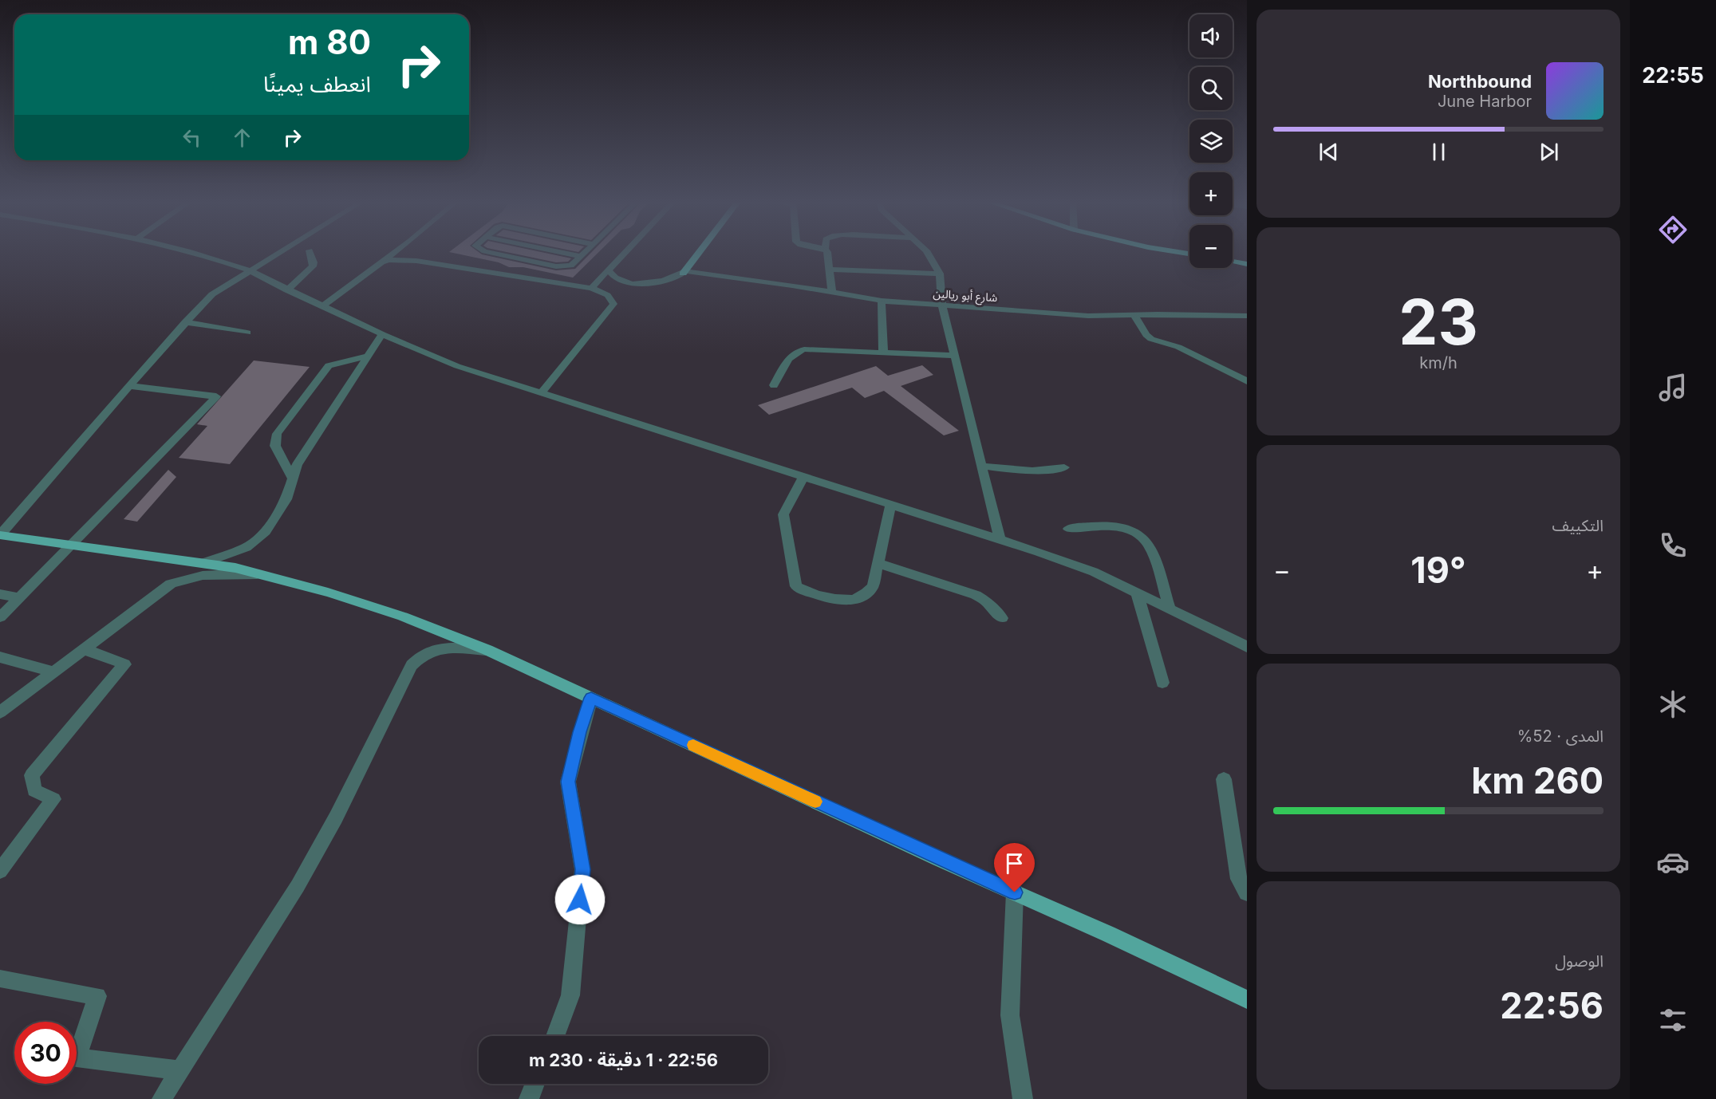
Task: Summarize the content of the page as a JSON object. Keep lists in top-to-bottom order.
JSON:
{
  "streets": {
    "street": ["شارع أبو ريالين"]
  },
  "page": {
    "tabs": "22:55",
    "map_buttons": ["+", "−"],
    "turn": ["80 m", "انعطف يمينًا"],
    "song": ["Northbound", "June Harbor"],
    "tile": [
      ["23", "km/h"],
      "التكييف",
      ["المدى · 52%", "260 km"],
      ["الوصول", "22:56"]
    ],
    "heat": ["−", "19°", "+"],
    "limit": "30",
    "trip": "22:56 · 1 دقيقة · 230 m"
  }
}
